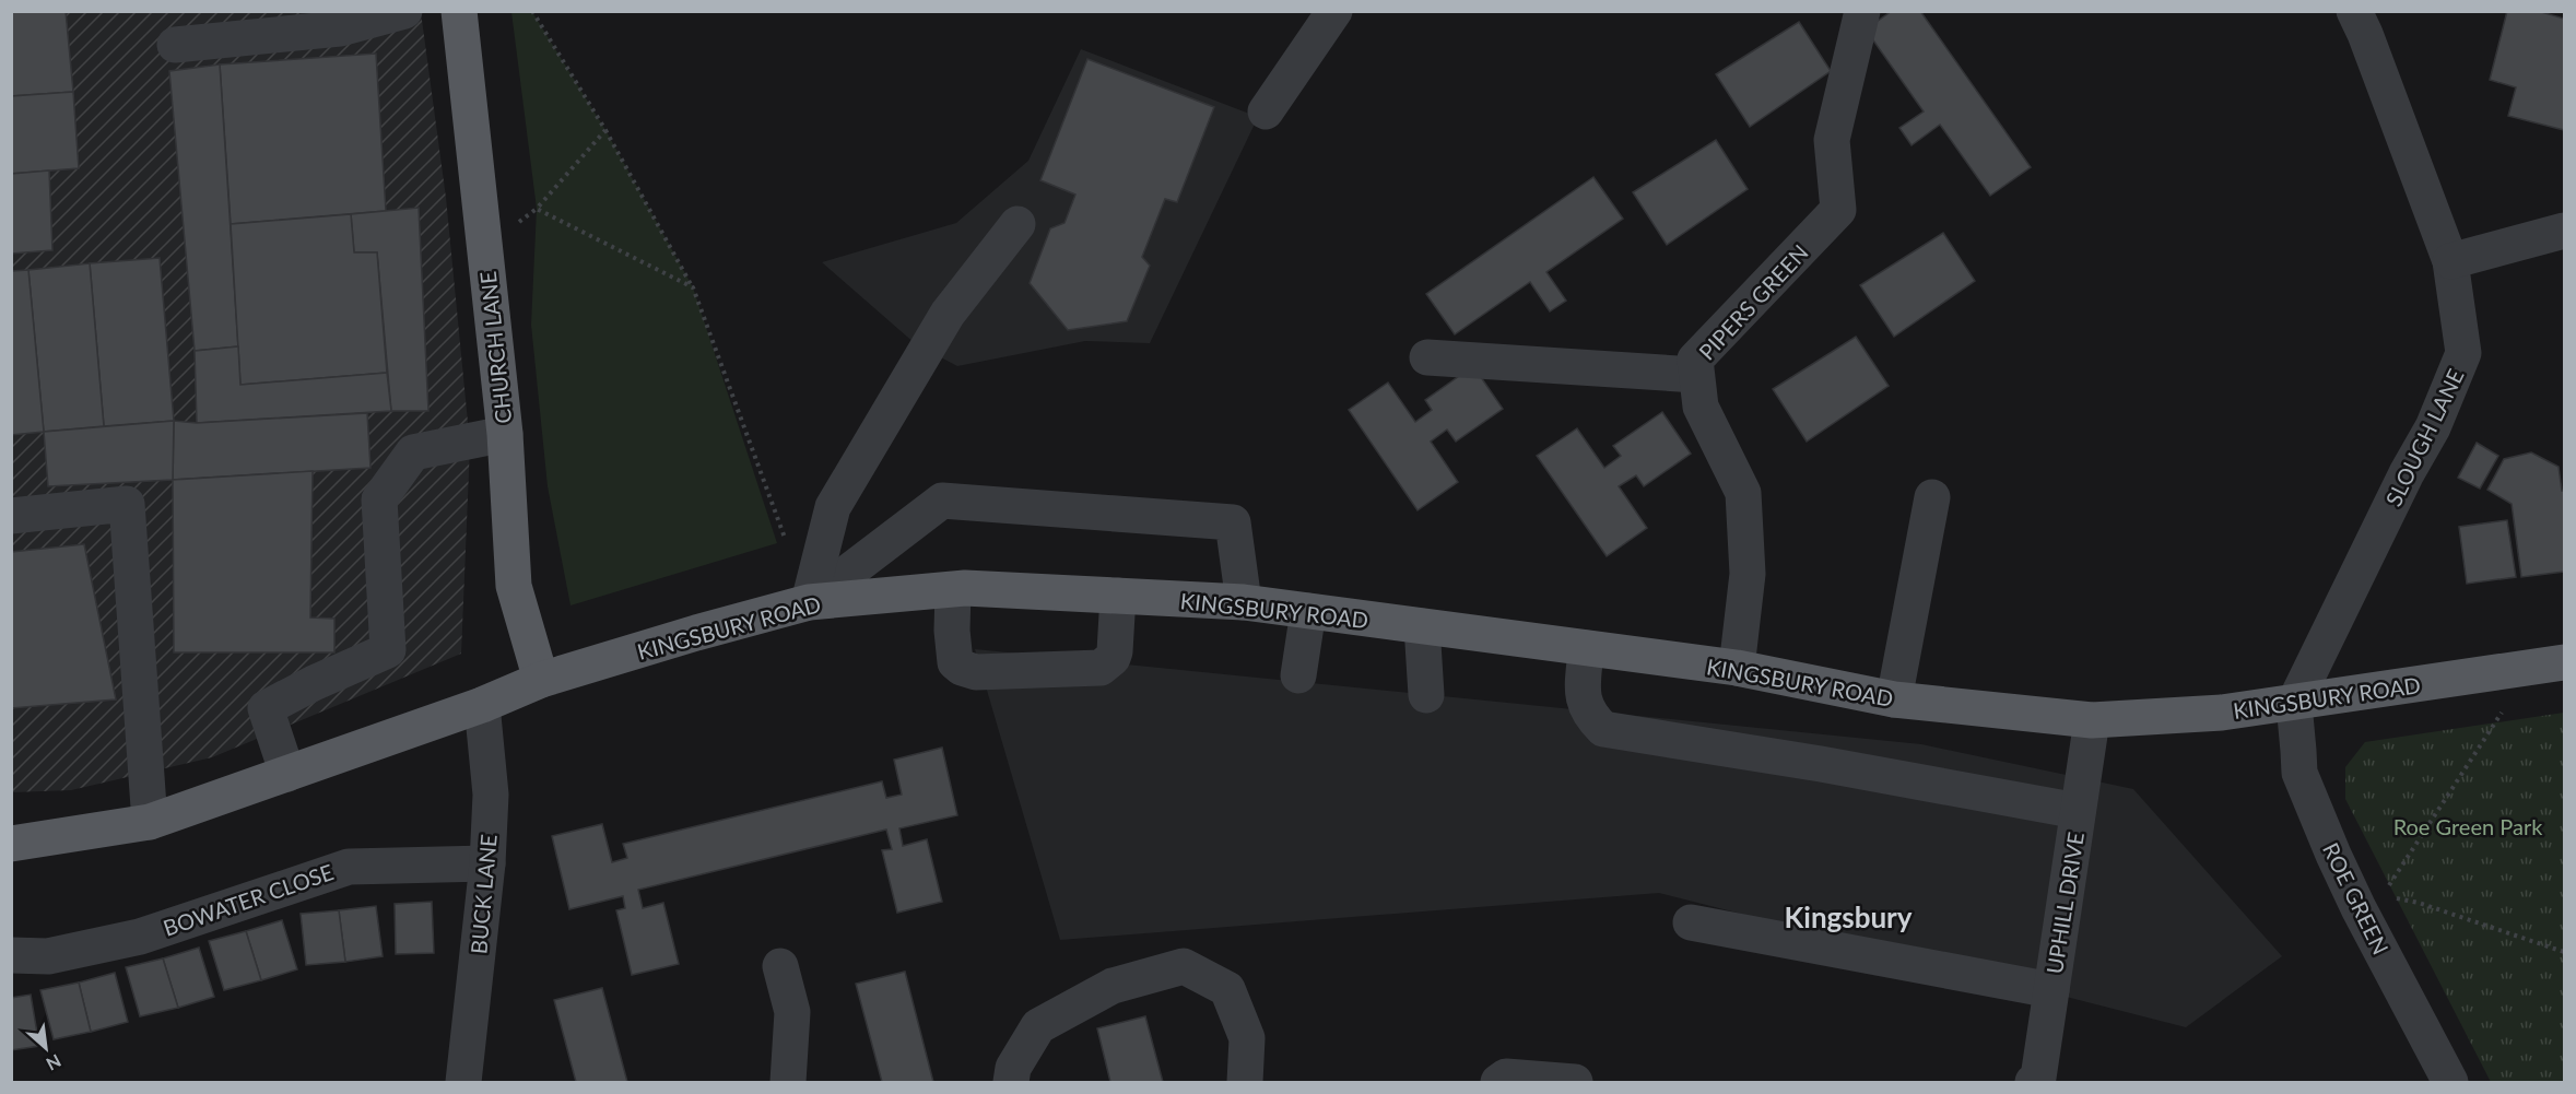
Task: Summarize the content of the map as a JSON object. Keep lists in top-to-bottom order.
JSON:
{
  "streets": {
    "main road": ["CHURCH LANE", "KINGSBURY ROAD"],
    "street": [
      "PIPERS GREEN",
      "SLOUGH LANE",
      "BUCK LANE",
      "ROE GREEN",
      "BOWATER CLOSE",
      "UPHILL DRIVE"
    ]
  },
  "crossings": [
    ["PIPERS GREEN", "KINGSBURY ROAD"],
    ["CHURCH LANE", "KINGSBURY ROAD"],
    ["SLOUGH LANE", "KINGSBURY ROAD"],
    ["SLOUGH LANE", "ROE GREEN"],
    ["KINGSBURY ROAD", "BUCK LANE"],
    ["KINGSBURY ROAD", "ROE GREEN"],
    ["KINGSBURY ROAD", "UPHILL DRIVE"],
    ["BUCK LANE", "BOWATER CLOSE"]
  ],
  "districts": ["Kingsbury"],
  "parks": ["Roe Green Park"],
  "north": "bottom right"
}
